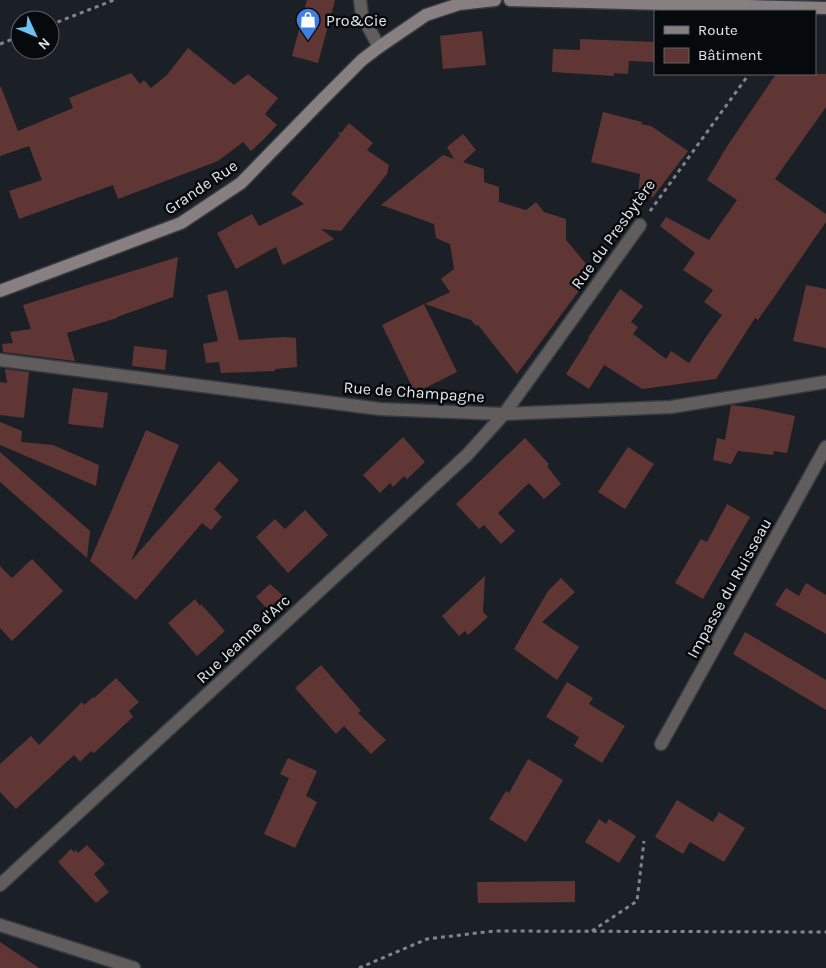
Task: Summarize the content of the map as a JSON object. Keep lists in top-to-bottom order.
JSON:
{
  "streets": {
    "street": [
      "Grande Rue",
      "Rue du Presbytère",
      "Rue de Champagne",
      "Impasse du Ruisseau",
      "Rue Jeanne d'Arc"
    ]
  },
  "crossings": [
    ["Rue du Presbytère", "Rue de Champagne"],
    ["Rue du Presbytère", "Rue Jeanne d'Arc"],
    ["Rue de Champagne", "Rue Jeanne d'Arc"]
  ],
  "places": {
    "shop": ["Pro&Cie"]
  },
  "legend": ["Route", "Bâtiment"],
  "north": "bottom right"
}
